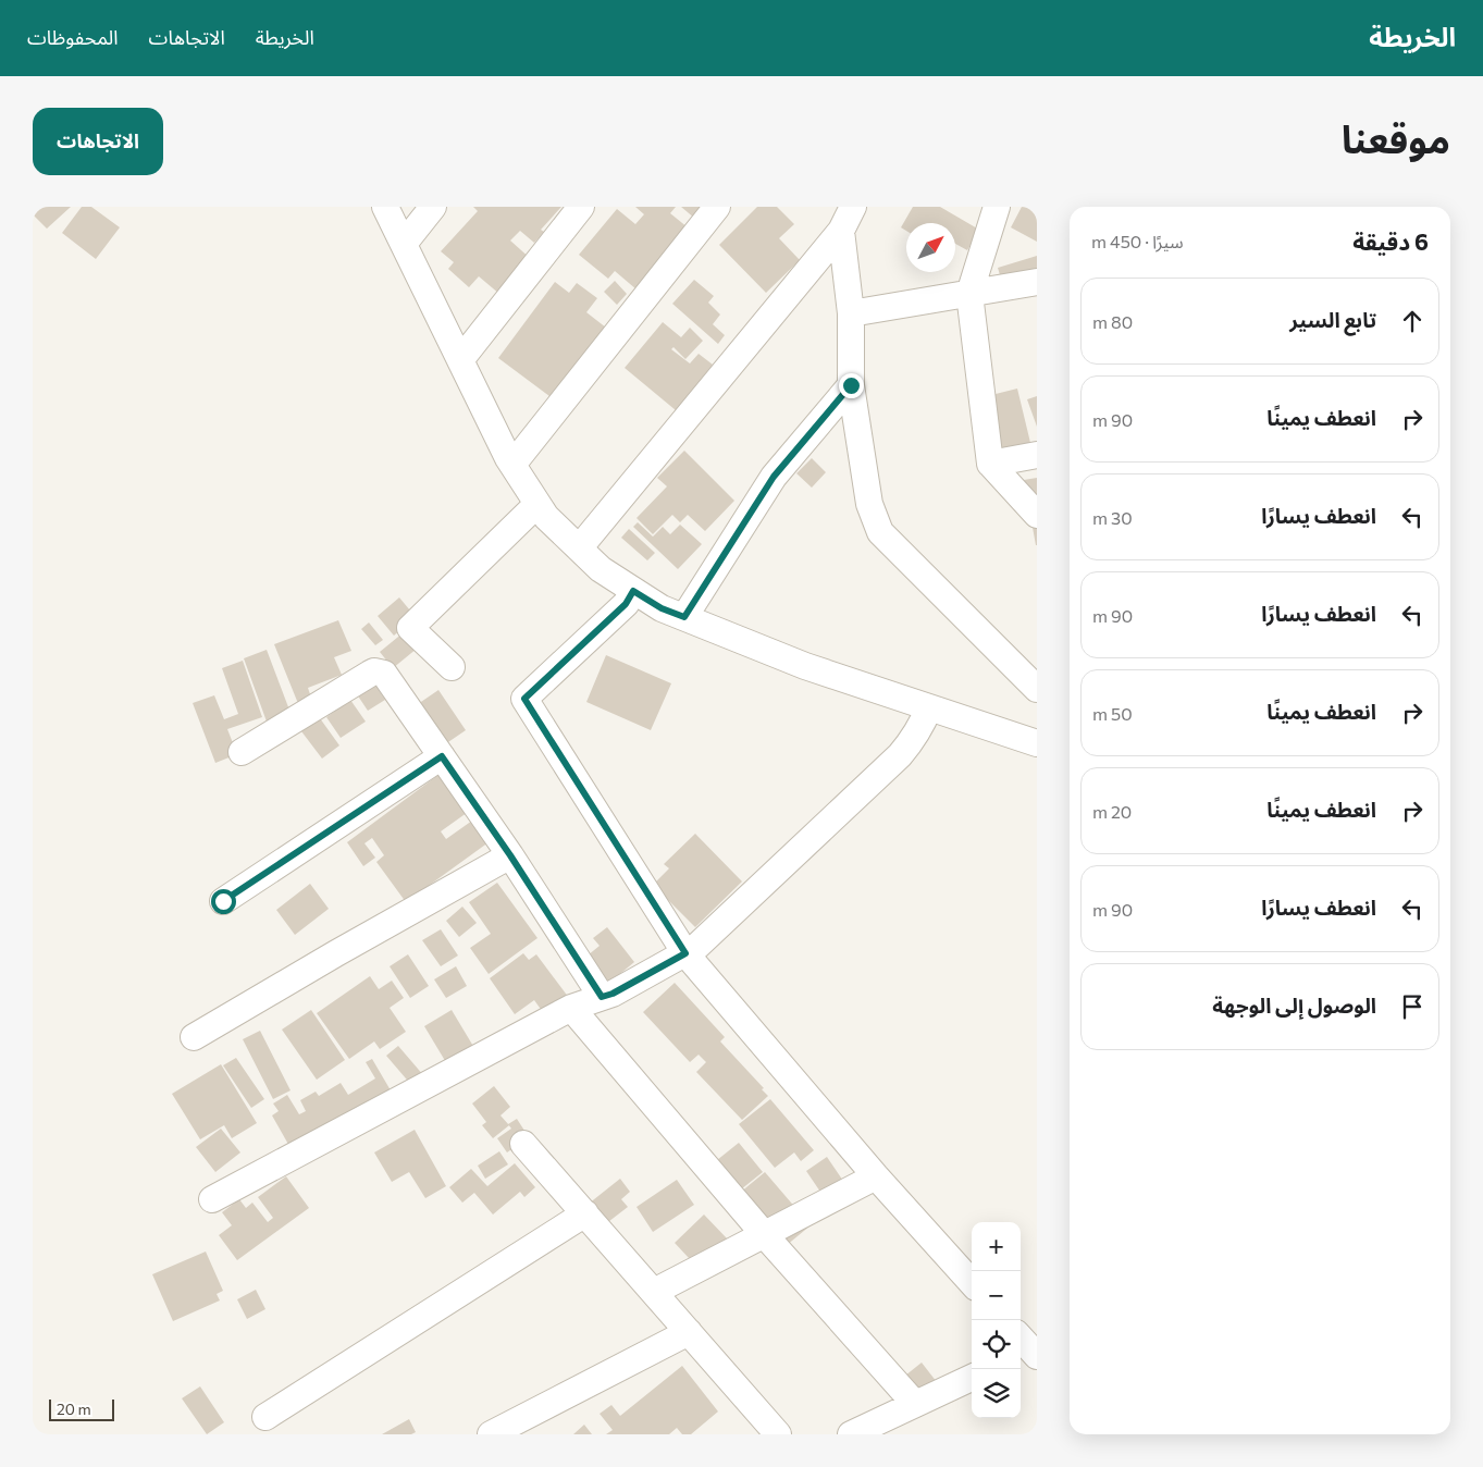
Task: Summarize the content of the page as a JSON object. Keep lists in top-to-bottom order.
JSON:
{
  "scale_bar": "20 m",
  "north": "top right",
  "page": {
    "header": "الخريطة",
    "nav": ["الخريطة", "الاتجاهات", "المحفوظات"],
    "title": "موقعنا",
    "buttons": "الاتجاهات",
    "heading": ["6 دقيقة", "سيرًا · 450 m"],
    "list": [
      ["تابع السير", "80 m"],
      ["انعطف يمينًا", "90 m"],
      ["انعطف يسارًا", "30 m"],
      ["انعطف يسارًا", "90 m"],
      ["انعطف يمينًا", "50 m"],
      ["انعطف يمينًا", "20 m"],
      ["انعطف يسارًا", "90 m"],
      "الوصول إلى الوجهة"
    ],
    "map_buttons": ["+", "−"],
    "scale": "20 m"
  }
}
